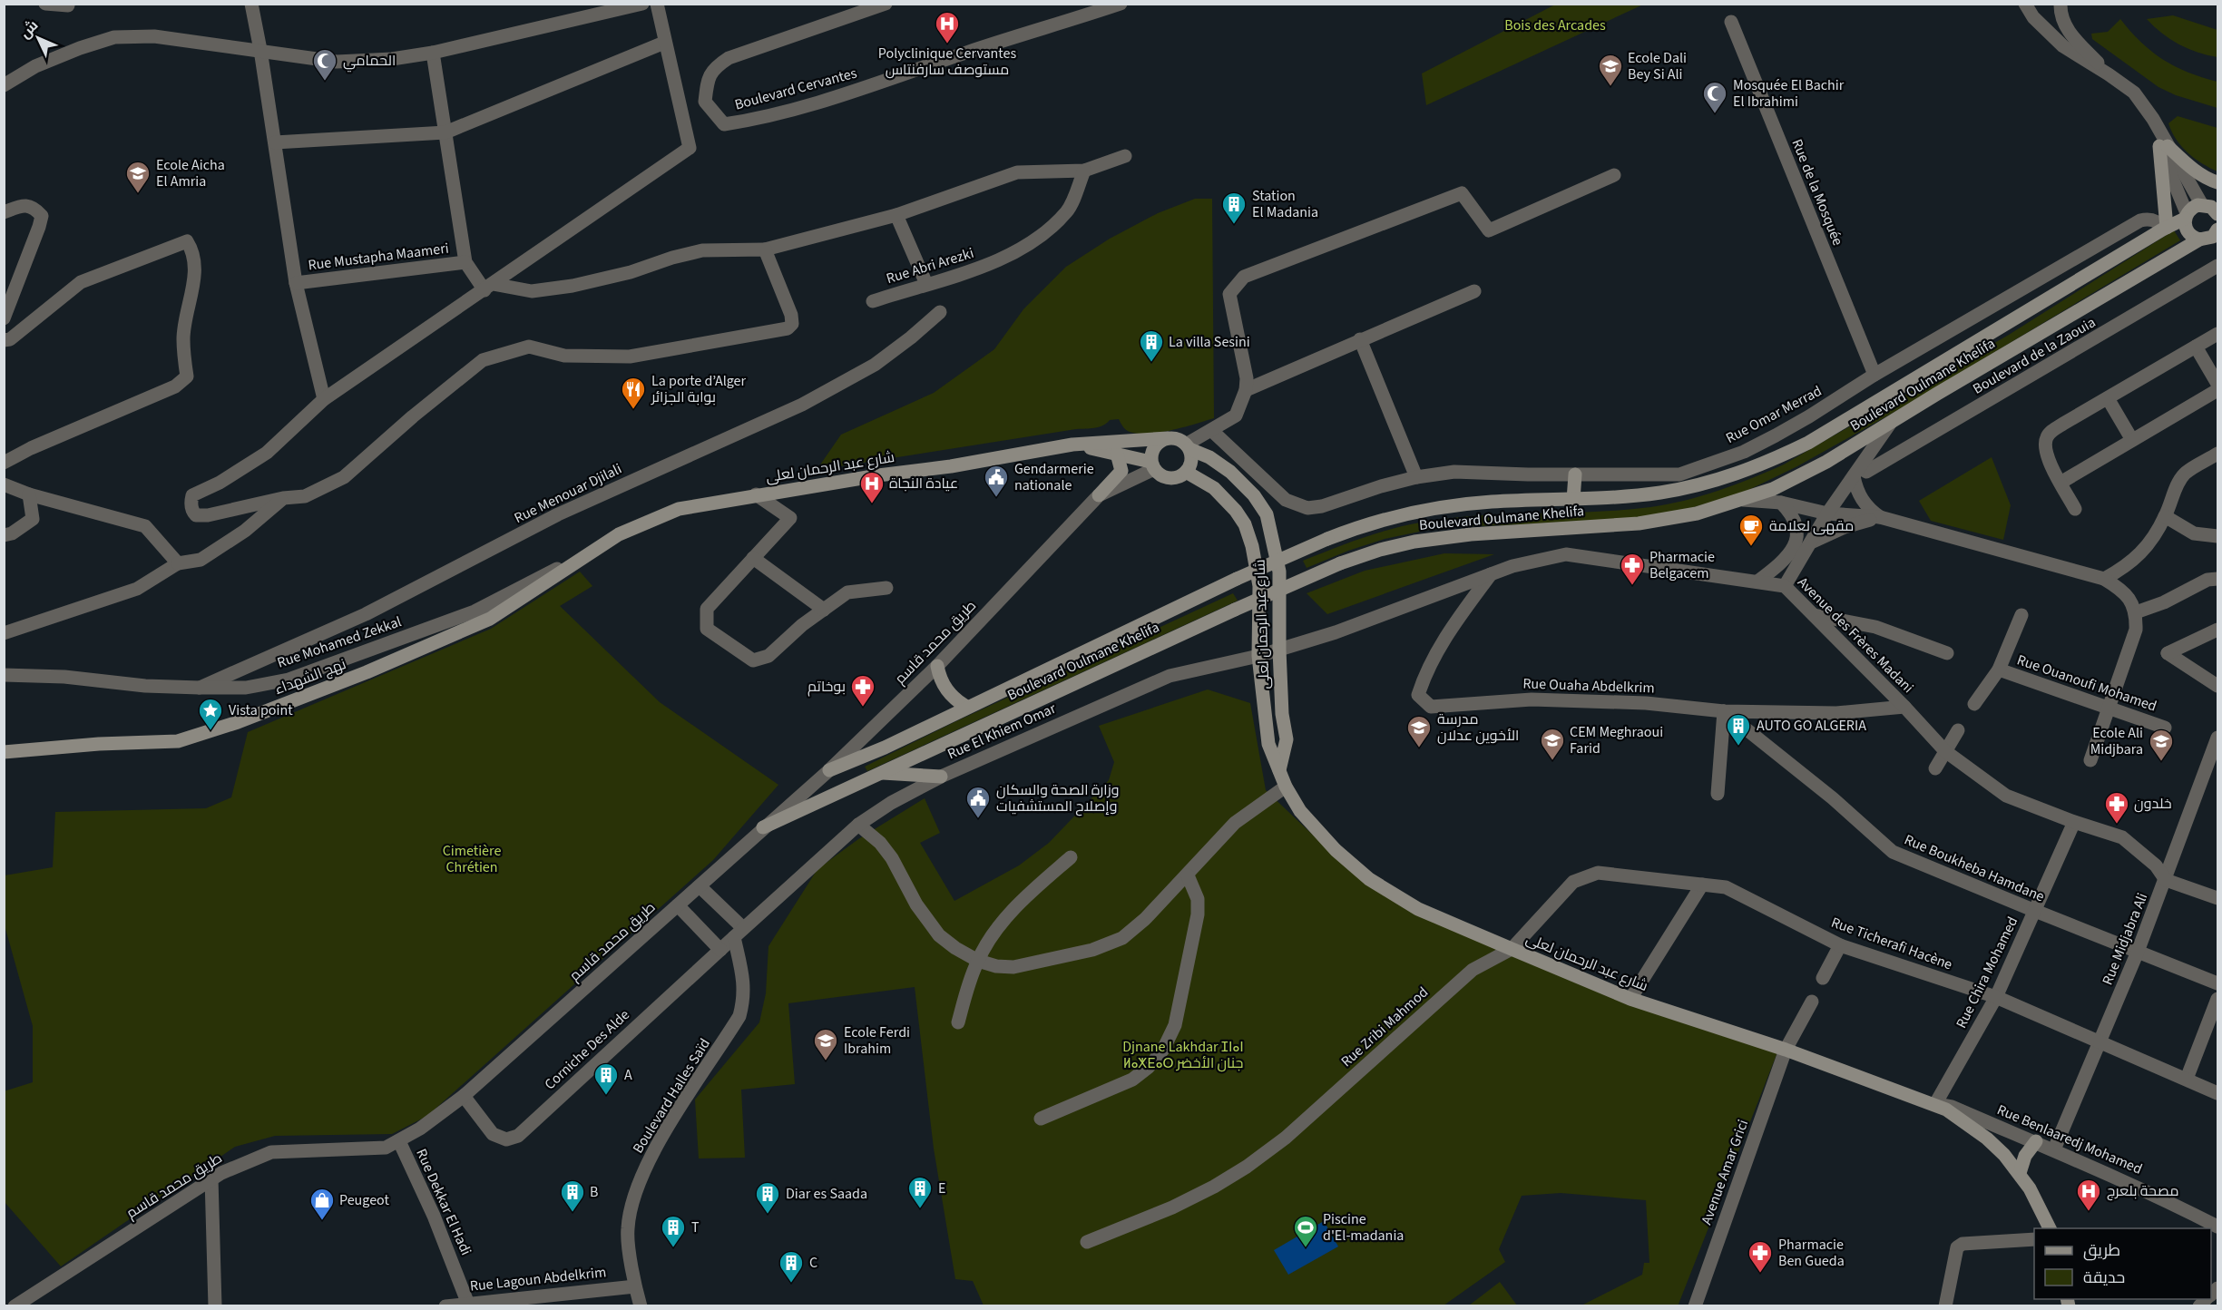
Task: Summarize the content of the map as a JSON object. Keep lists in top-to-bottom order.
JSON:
{
  "streets": {
    "main road": ["Boulevard Oulmane Khelifa", "شارع عبد الرحمان لعلى", "نهج الشهداء"],
    "street": [
      "Boulevard Cervantes",
      "Rue de la Mosquée",
      "Rue Mustapha Maameri",
      "Rue Abri Arezki",
      "Boulevard de la Zaouia",
      "Rue Omar Merrad",
      "Rue Menouar Djilali",
      "Avenue des Frères Madani",
      "Rue Mohamed Zekkal",
      "طريق محمد قاسم",
      "Rue Ouanoufi Mohamed",
      "Rue Ouaha Abdelkrim",
      "Rue El Khiem Omar",
      "Rue Boukheba Hamdane",
      "Rue Midjabra Ali",
      "Rue Ticherafi Hacène",
      "Rue Chira Mohamed",
      "Rue Zribi Mahmod",
      "Corniche Des Alde",
      "Boulevard Halles Saïd",
      "Rue Benlaaredj Mohamed",
      "Avenue Amar Grici",
      "Rue Dekkar El Hadi",
      "Rue Lagoun Abdelkrim"
    ]
  },
  "crossings": [
    ["Rue de la Mosquée", "Rue Omar Merrad"],
    ["Boulevard Oulmane Khelifa", "Rue Omar Merrad"],
    ["Boulevard Oulmane Khelifa", "طريق محمد قاسم"],
    ["شارع عبد الرحمان لعلى", "Rue Mohamed Zekkal"],
    ["شارع عبد الرحمان لعلى", "طريق محمد قاسم"],
    ["شارع عبد الرحمان لعلى", "نهج الشهداء"],
    ["شارع عبد الرحمان لعلى", "Rue El Khiem Omar"],
    ["شارع عبد الرحمان لعلى", "Rue Ticherafi Hacène"],
    ["شارع عبد الرحمان لعلى", "Rue Chira Mohamed"],
    ["شارع عبد الرحمان لعلى", "Rue Zribi Mahmod"],
    ["شارع عبد الرحمان لعلى", "Rue Benlaaredj Mohamed"],
    ["شارع عبد الرحمان لعلى", "Avenue Amar Grici"],
    ["Rue Menouar Djilali", "Rue Mohamed Zekkal"],
    ["Avenue des Frères Madani", "Rue Ouaha Abdelkrim"],
    ["Avenue des Frères Madani", "Rue El Khiem Omar"],
    ["Avenue des Frères Madani", "Rue Midjabra Ali"],
    ["Avenue des Frères Madani", "Rue Chira Mohamed"],
    ["Rue Mohamed Zekkal", "نهج الشهداء"],
    ["طريق محمد قاسم", "Corniche Des Alde"],
    ["طريق محمد قاسم", "Rue Dekkar El Hadi"],
    ["Rue Ouaha Abdelkrim", "Rue Boukheba Hamdane"],
    ["Rue El Khiem Omar", "Corniche Des Alde"],
    ["Rue El Khiem Omar", "Boulevard Halles Saïd"],
    ["Rue Boukheba Hamdane", "Rue Midjabra Ali"],
    ["Rue Boukheba Hamdane", "Rue Chira Mohamed"],
    ["Rue Midjabra Ali", "Rue Ticherafi Hacène"],
    ["Rue Midjabra Ali", "Rue Benlaaredj Mohamed"],
    ["Rue Ticherafi Hacène", "Rue Chira Mohamed"],
    ["Rue Ticherafi Hacène", "Rue Zribi Mahmod"],
    ["Rue Chira Mohamed", "Rue Benlaaredj Mohamed"],
    ["Corniche Des Alde", "Boulevard Halles Saïd"],
    ["Boulevard Halles Saïd", "Rue Lagoun Abdelkrim"],
    ["Rue Dekkar El Hadi", "Rue Lagoun Abdelkrim"]
  ],
  "parks": ["Bois des Arcades", "Cimetière Chrétien", "Djnane Lakhdar ⵊⵏⴰⵏ ⵍⴰⵅⴹⴰⵔ جنان الأخضر"],
  "places": {
    "hospital": ["Polyclinique Cervantes مستوصف سارفنتاس", "عيادة النجاة", "مصحة بلعرج"],
    "mosque": ["الحمامي", "Mosquée El Bachir El Ibrahimi"],
    "school or university": [
      "Ecole Dali Bey Si Ali",
      "Ecole Aicha El Amria",
      "مدرسة الأخوين عدلان",
      "CEM Meghraoui Farid",
      "Ecole Ali Midjbara",
      "Ecole Ferdi Ibrahim"
    ],
    "building": [
      "Station El Madania",
      "La villa Sesini",
      "AUTO GO ALGERIA",
      "A",
      "E",
      "B",
      "Diar es Saada",
      "T",
      "C"
    ],
    "restaurant": ["La porte d’Alger بوابة الجزائر"],
    "public building": ["Gendarmerie nationale", "وزارة الصحة والسكان وإصلاح المستشفيات"],
    "cafe": ["مقهى لعلامة"],
    "pharmacy": [
      "Pharmacie Belgacem",
      "بوخاتم",
      "خلدون",
      "Pharmacie Ben Gueda"
    ],
    "place": ["Vista point"],
    "shop": ["Peugeot"],
    "sports": ["Piscine d'El-madania"]
  },
  "legend": ["طريق", "حديقة"],
  "north": "top left"
}
